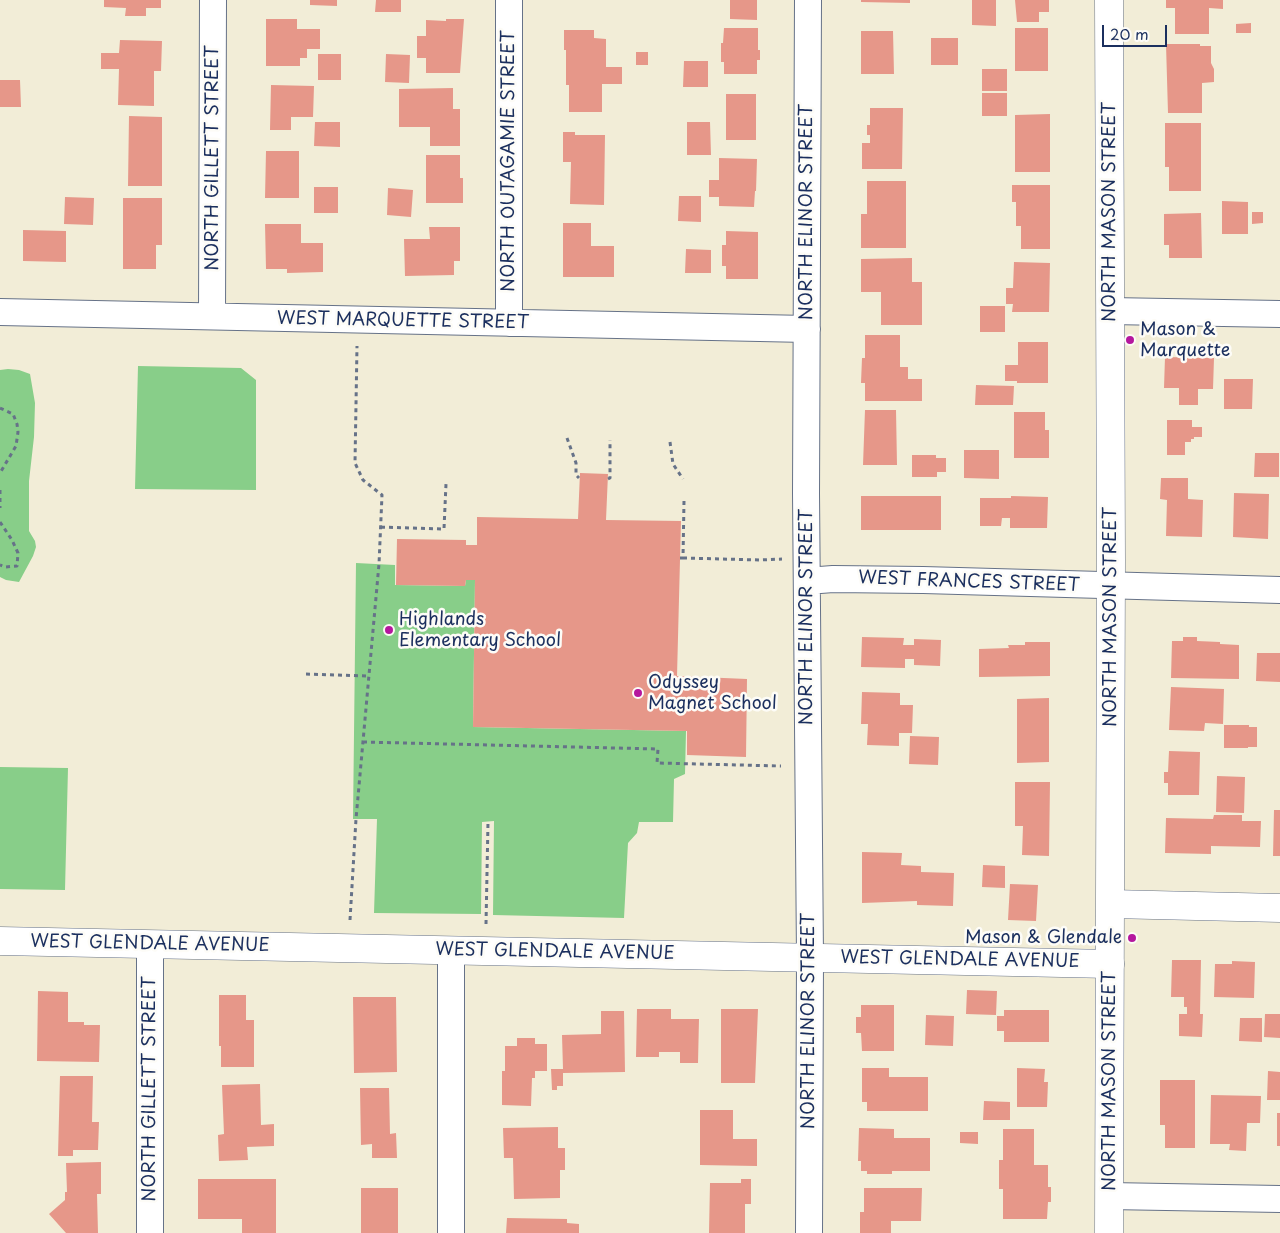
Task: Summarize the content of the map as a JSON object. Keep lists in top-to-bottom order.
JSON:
{
  "streets": {
    "street": [
      "NORTH GILLETT STREET",
      "NORTH OUTAGAMIE STREET",
      "NORTH ELINOR STREET",
      "NORTH MASON STREET",
      "WEST MARQUETTE STREET",
      "WEST FRANCES STREET",
      "WEST GLENDALE AVENUE"
    ]
  },
  "crossings": [
    ["NORTH GILLETT STREET", "WEST MARQUETTE STREET"],
    ["NORTH GILLETT STREET", "WEST GLENDALE AVENUE"],
    ["NORTH OUTAGAMIE STREET", "WEST MARQUETTE STREET"],
    ["NORTH ELINOR STREET", "WEST MARQUETTE STREET"],
    ["NORTH ELINOR STREET", "WEST FRANCES STREET"],
    ["NORTH ELINOR STREET", "WEST GLENDALE AVENUE"],
    ["NORTH MASON STREET", "WEST FRANCES STREET"],
    ["NORTH MASON STREET", "WEST GLENDALE AVENUE"]
  ],
  "places": [
    "Mason & Marquette",
    "Highlands Elementary School",
    "Odyssey Magnet School",
    "Mason & Glendale"
  ],
  "scale_bar": "20 m"
}
